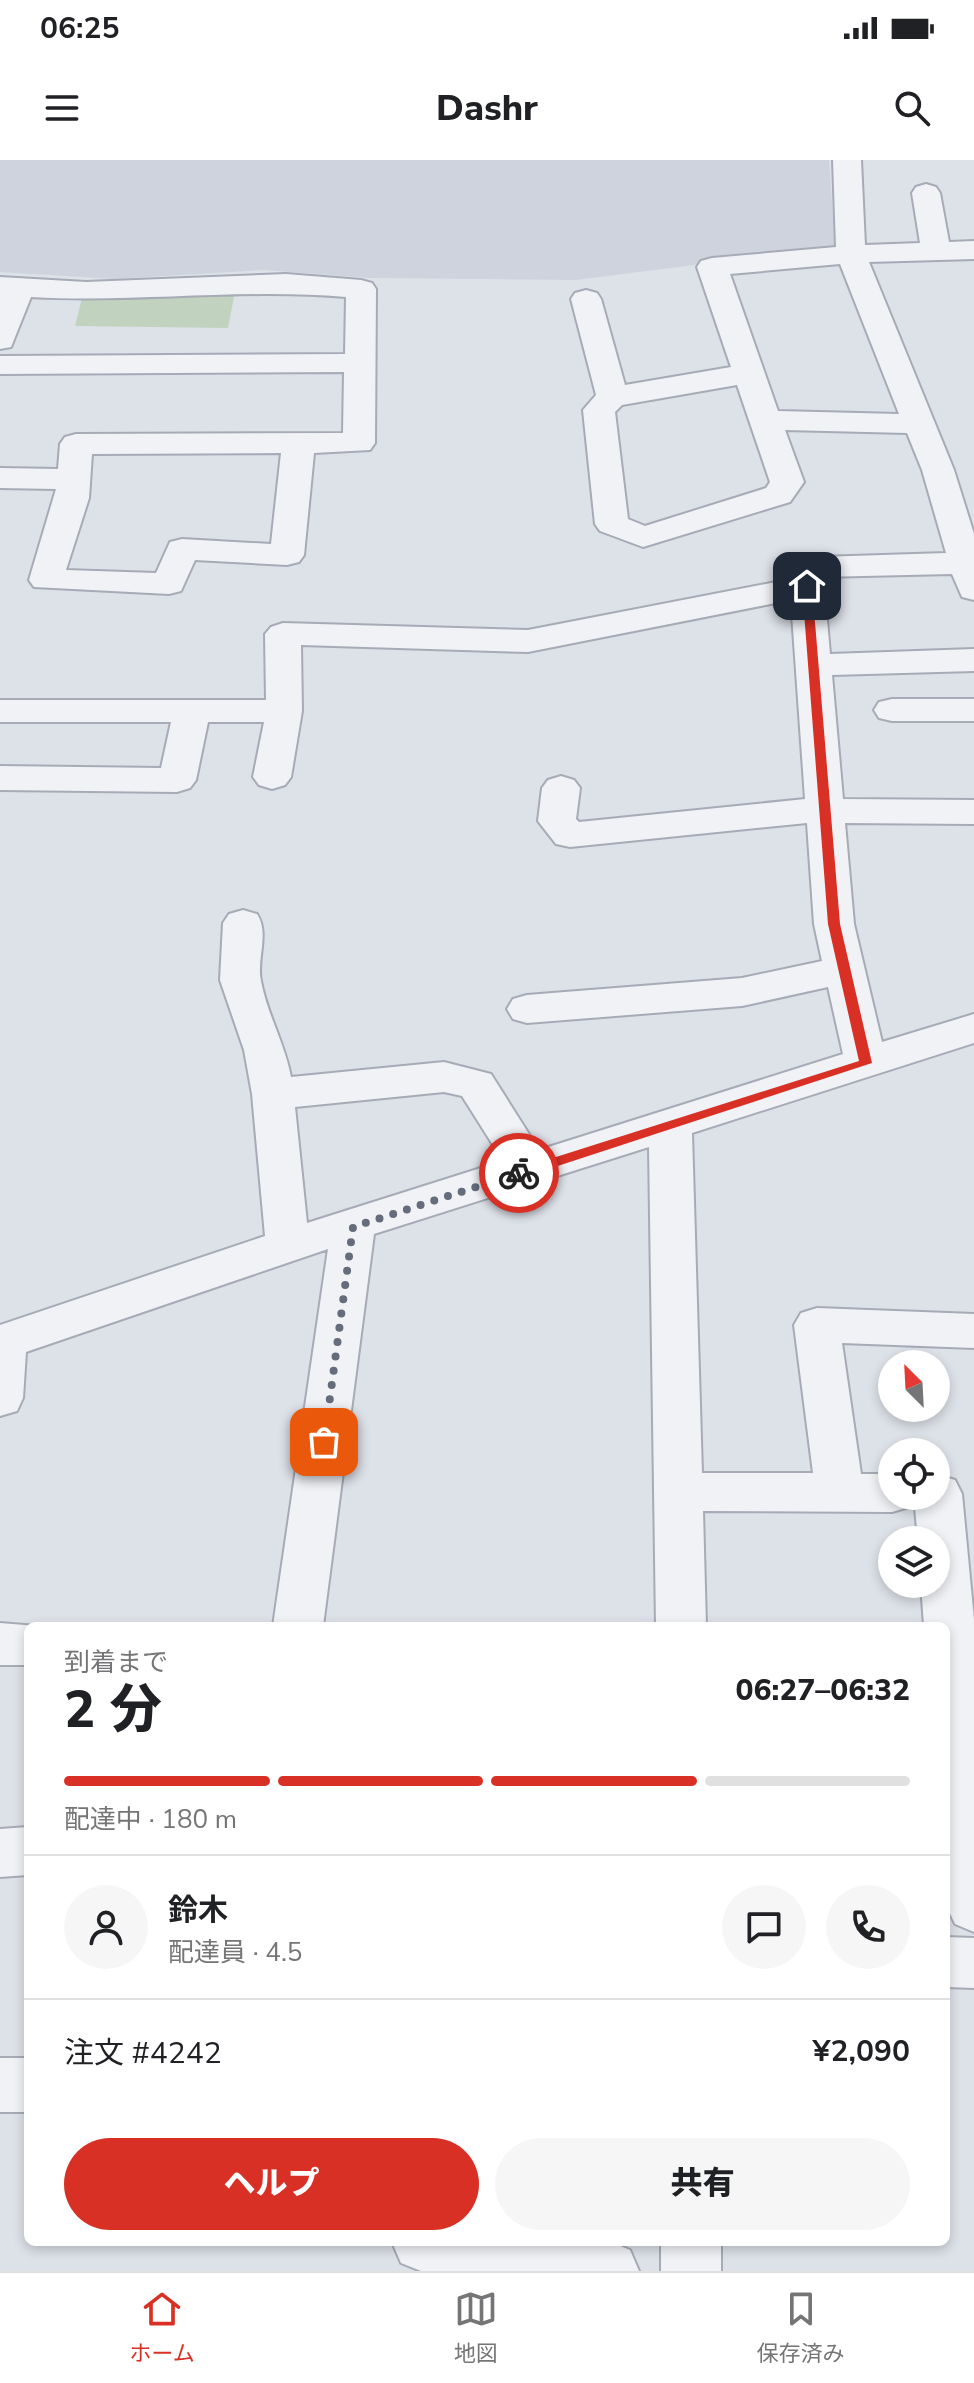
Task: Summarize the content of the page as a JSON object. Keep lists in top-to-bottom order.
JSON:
{
  "north": "top left",
  "page": {
    "status": "06:25",
    "header": "Dashr",
    "heading": ["2 分", "到着まで", "06:27–06:32"],
    "panel": [
      "鈴木",
      "配達員 · 4.5",
      "注文 #4242",
      "¥2,090"
    ],
    "bar": "配達中 · 180 m",
    "buttons": ["ヘルプ", "共有"],
    "tabs": ["ホーム", "地図", "保存済み"]
  }
}
